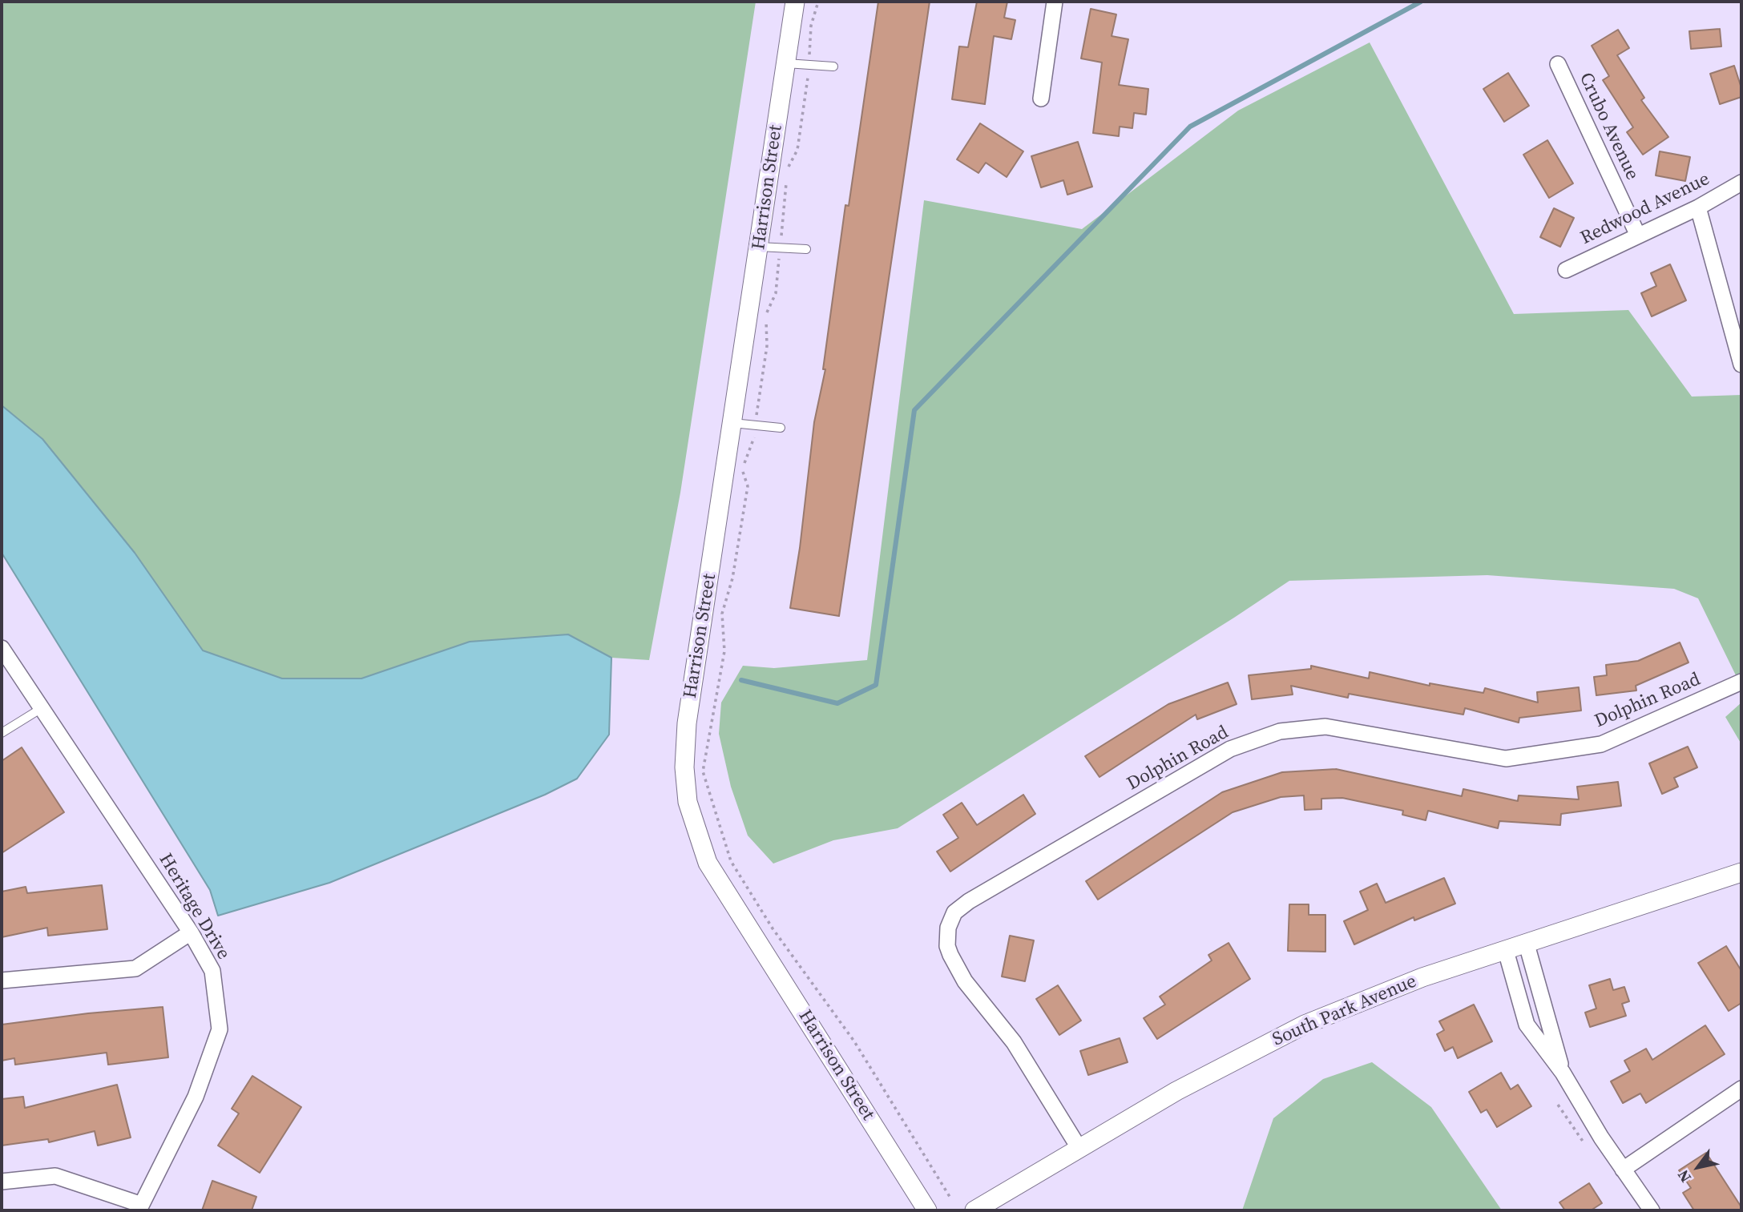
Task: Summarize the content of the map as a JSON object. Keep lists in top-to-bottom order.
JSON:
{
  "streets": {
    "street": [
      "Crubo Avenue",
      "Harrison Street",
      "Redwood Avenue",
      "Dolphin Road",
      "Heritage Drive",
      "South Park Avenue"
    ]
  },
  "crossings": [
    ["Crubo Avenue", "Redwood Avenue"],
    ["Dolphin Road", "South Park Avenue"]
  ],
  "north": "bottom left"
}
